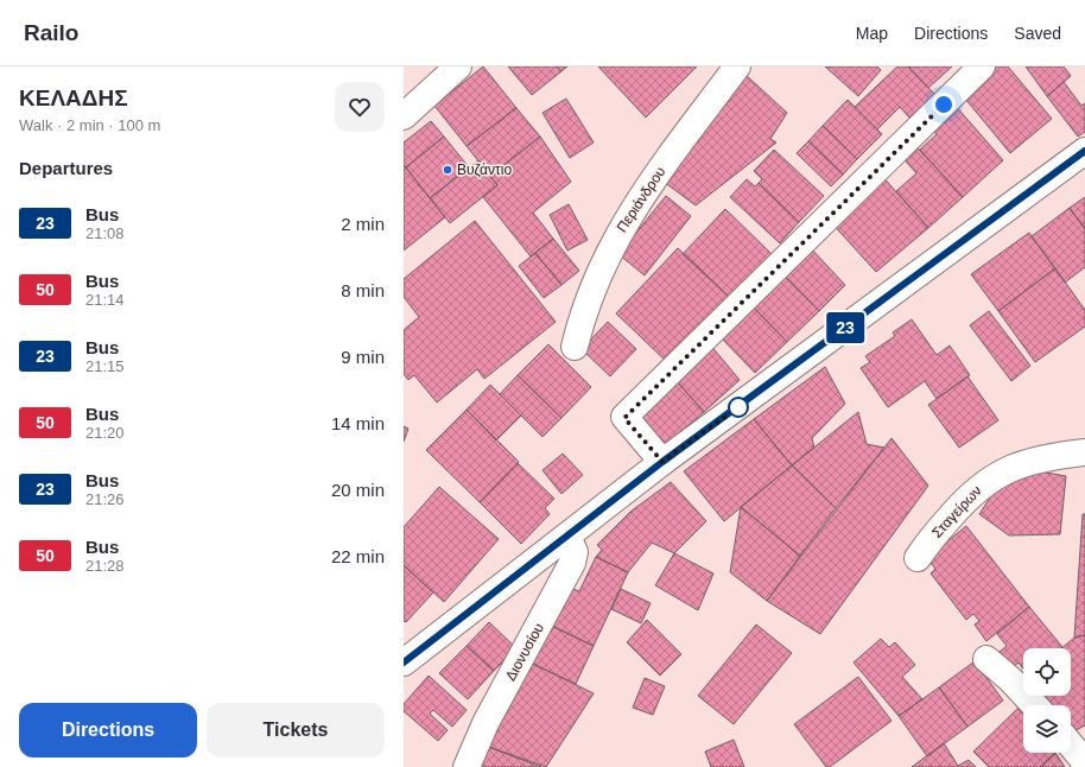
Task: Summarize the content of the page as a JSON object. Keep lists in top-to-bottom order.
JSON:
{
  "streets": {
    "street": ["Περιάνδρου", "Σταγείρων", "Διονυσίου"]
  },
  "places": ["Βυζάντιο"],
  "lines": ["bus line 23"],
  "page": {
    "header": "Railo",
    "nav": ["Map", "Directions", "Saved"],
    "heading": [
      ["ΚΕΛΑΔΗΣ", "Walk · 2 min · 100 m"],
      "Departures"
    ],
    "on_map": "23",
    "list": [
      {
        "mark": "23",
        "name": "Bus",
        "note": "21:08",
        "value": "2 min"
      },
      {
        "mark": "50",
        "name": "Bus",
        "note": "21:14",
        "value": "8 min"
      },
      {
        "mark": "23",
        "name": "Bus",
        "note": "21:15",
        "value": "9 min"
      },
      {
        "mark": "50",
        "name": "Bus",
        "note": "21:20",
        "value": "14 min"
      },
      {
        "mark": "23",
        "name": "Bus",
        "note": "21:26",
        "value": "20 min"
      },
      {
        "mark": "50",
        "name": "Bus",
        "note": "21:28",
        "value": "22 min"
      }
    ],
    "buttons": ["Directions", "Tickets"]
  }
}
